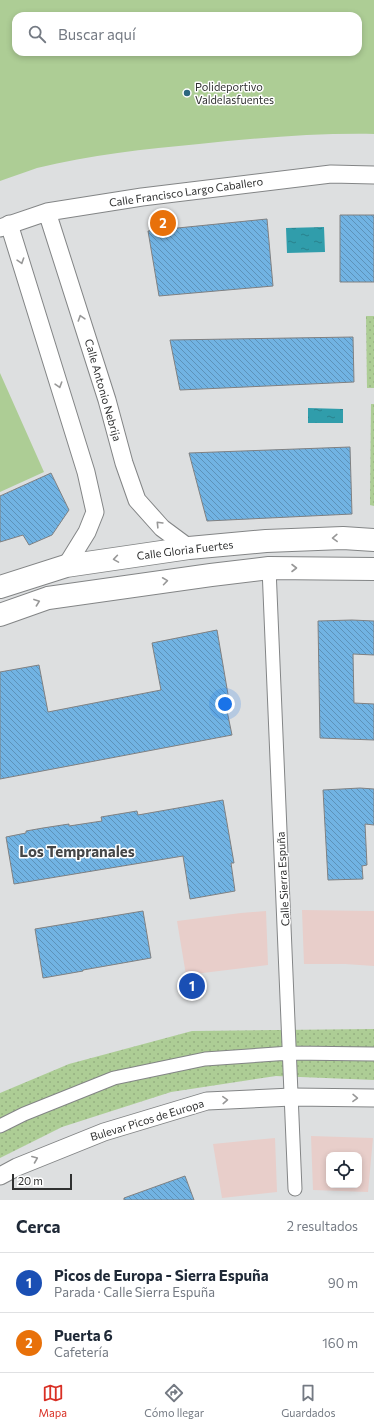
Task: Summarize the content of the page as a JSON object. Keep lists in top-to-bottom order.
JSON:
{
  "streets": {
    "main road": ["Calle Gloria Fuertes"],
    "street": [
      "Calle Francisco Largo Caballero",
      "Calle Antonio Nebrija",
      "Calle Sierra Espuña",
      "Bulevar Picos de Europa"
    ]
  },
  "crossings": [
    ["Calle Francisco Largo Caballero", "Calle Antonio Nebrija"],
    ["Calle Antonio Nebrija", "Calle Gloria Fuertes"],
    ["Calle Sierra Espuña", "Bulevar Picos de Europa"]
  ],
  "districts": ["Los Tempranales"],
  "places": ["Polideportivo Valdelasfuentes"],
  "scale_bar": "20 m",
  "page": {
    "search": "Buscar aquí",
    "pins": ["2", "1"],
    "scale": "20 m",
    "heading": ["Cerca", "2 resultados"],
    "list": [
      {
        "mark": "1",
        "name": "Picos de Europa - Sierra Espuña",
        "note": "Parada · Calle Sierra Espuña",
        "value": "90 m"
      },
      {
        "mark": "2",
        "name": "Puerta 6",
        "note": "Cafetería",
        "value": "160 m"
      }
    ],
    "nav": ["Mapa", "Cómo llegar", "Guardados"]
  }
}
